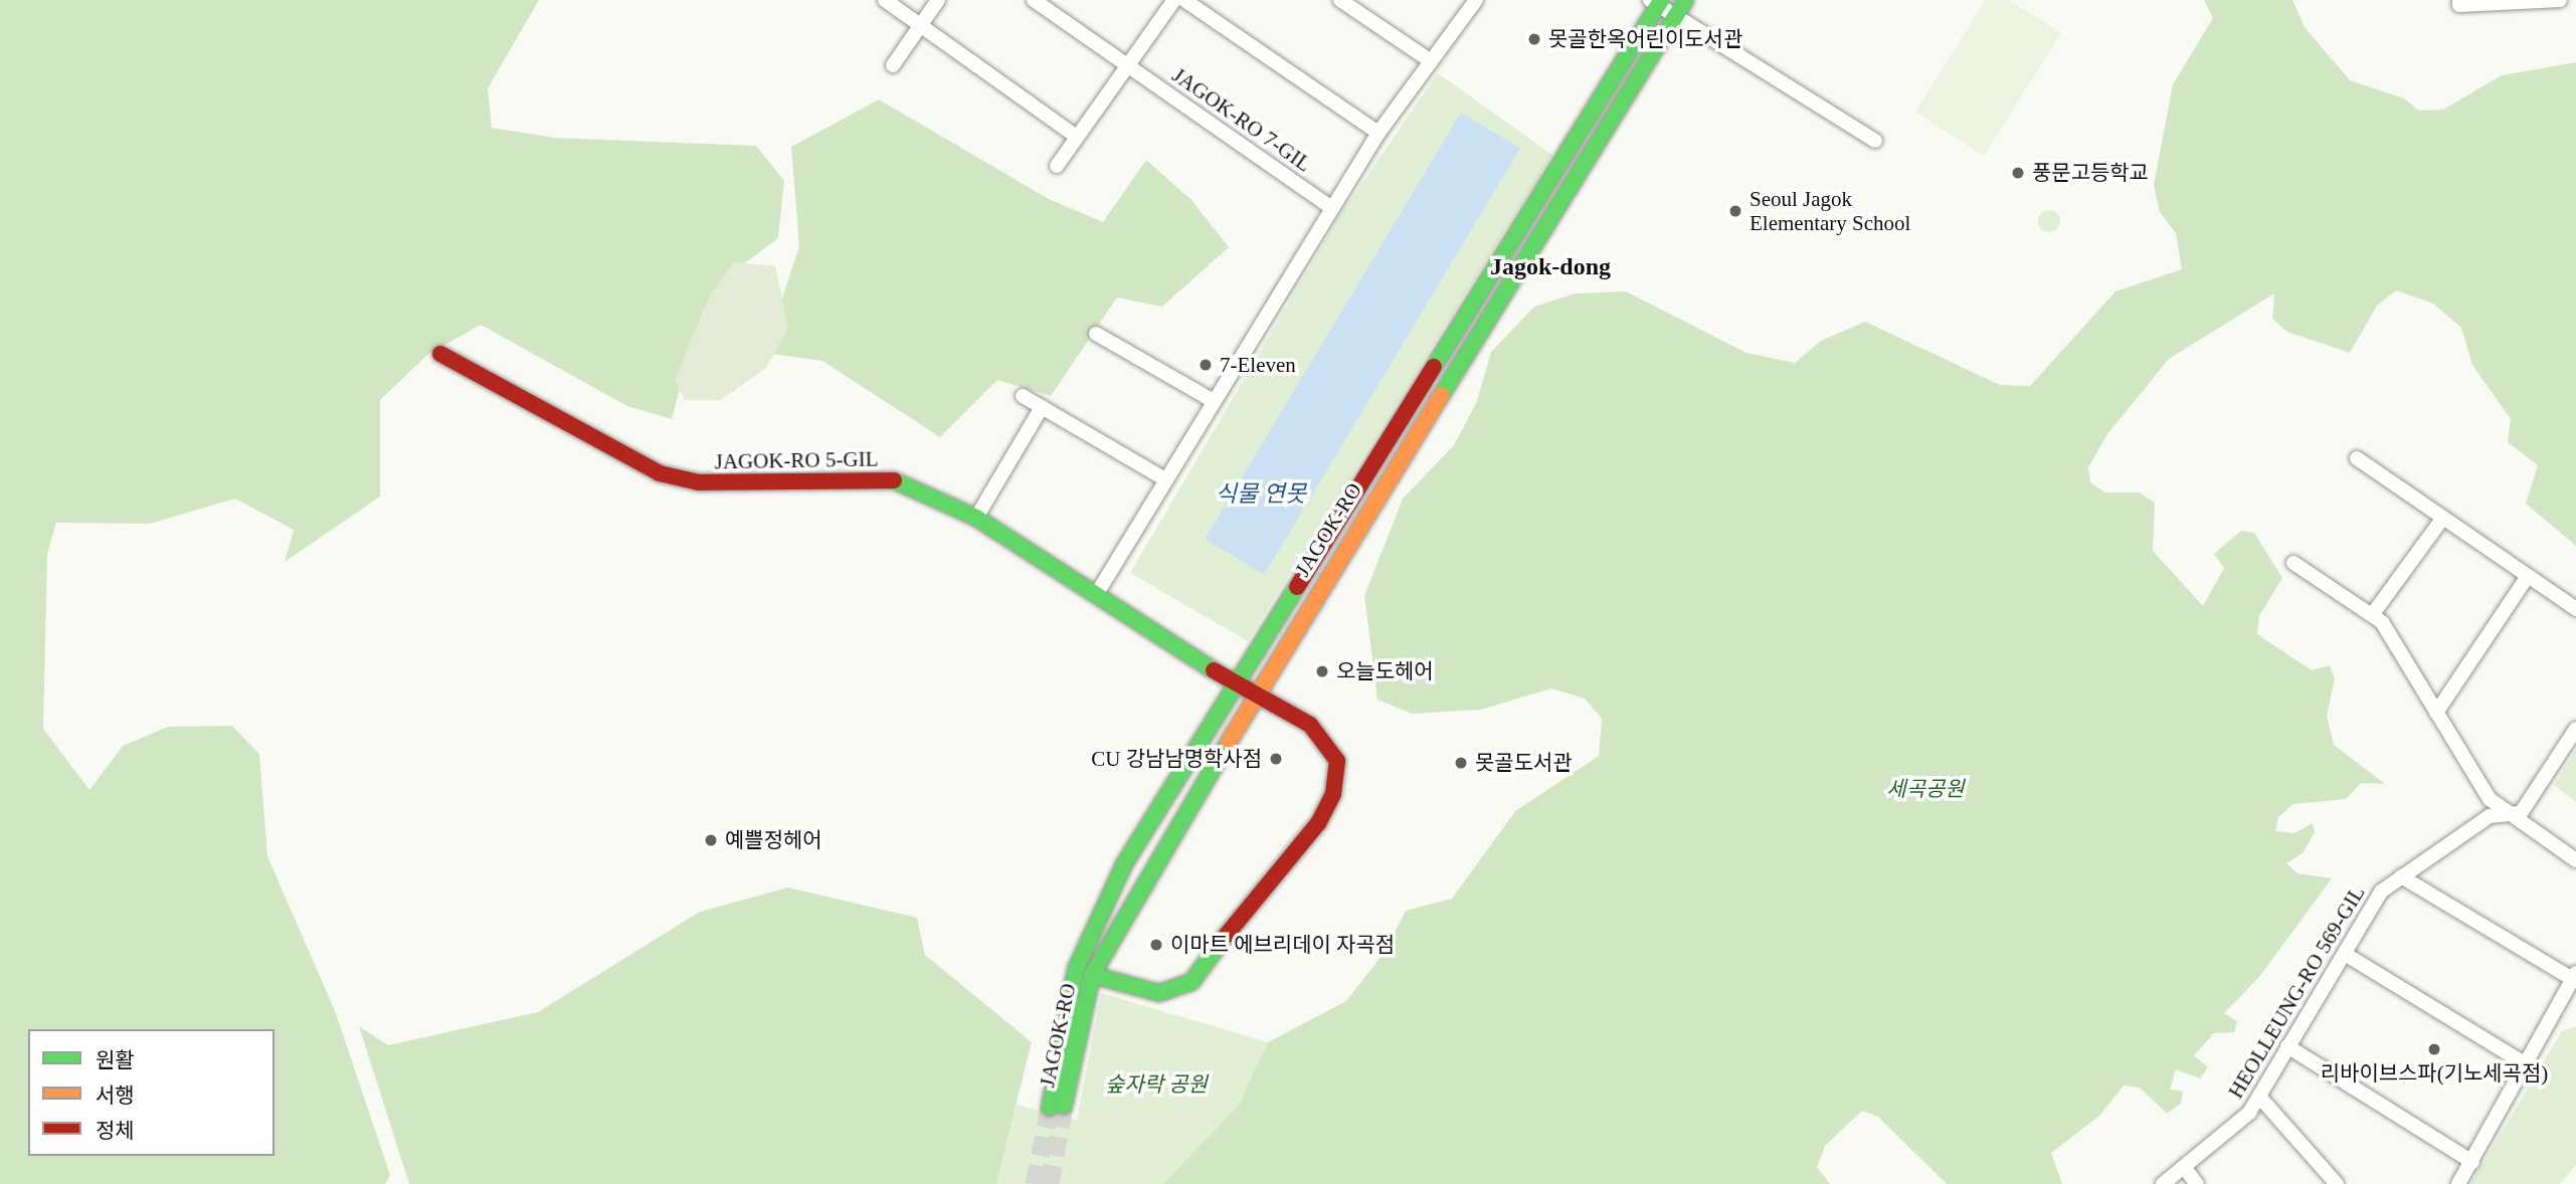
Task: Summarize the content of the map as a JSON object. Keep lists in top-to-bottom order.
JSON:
{
  "streets": {
    "main road": ["JAGOK-RO 5-GIL", "JAGOK-RO"],
    "street": ["JAGOK-RO 7-GIL", "HEOLLEUNG-RO 569-GIL"]
  },
  "crossings": [
    ["JAGOK-RO 5-GIL", "JAGOK-RO"]
  ],
  "districts": ["Jagok-dong"],
  "water": ["식물 연못"],
  "parks": ["세곡공원", "숲자락 공원"],
  "places": [
    "못골한옥어린이도서관",
    "풍문고등학교",
    "Seoul Jagok Elementary School",
    "7-Eleven",
    "오늘도헤어",
    "CU 강남남명학사점",
    "못골도서관",
    "예쁠정헤어",
    "이마트 에브리데이 자곡점",
    "리바이브스파(기노세곡점)"
  ],
  "legend": ["원활", "서행", "정체"]
}
